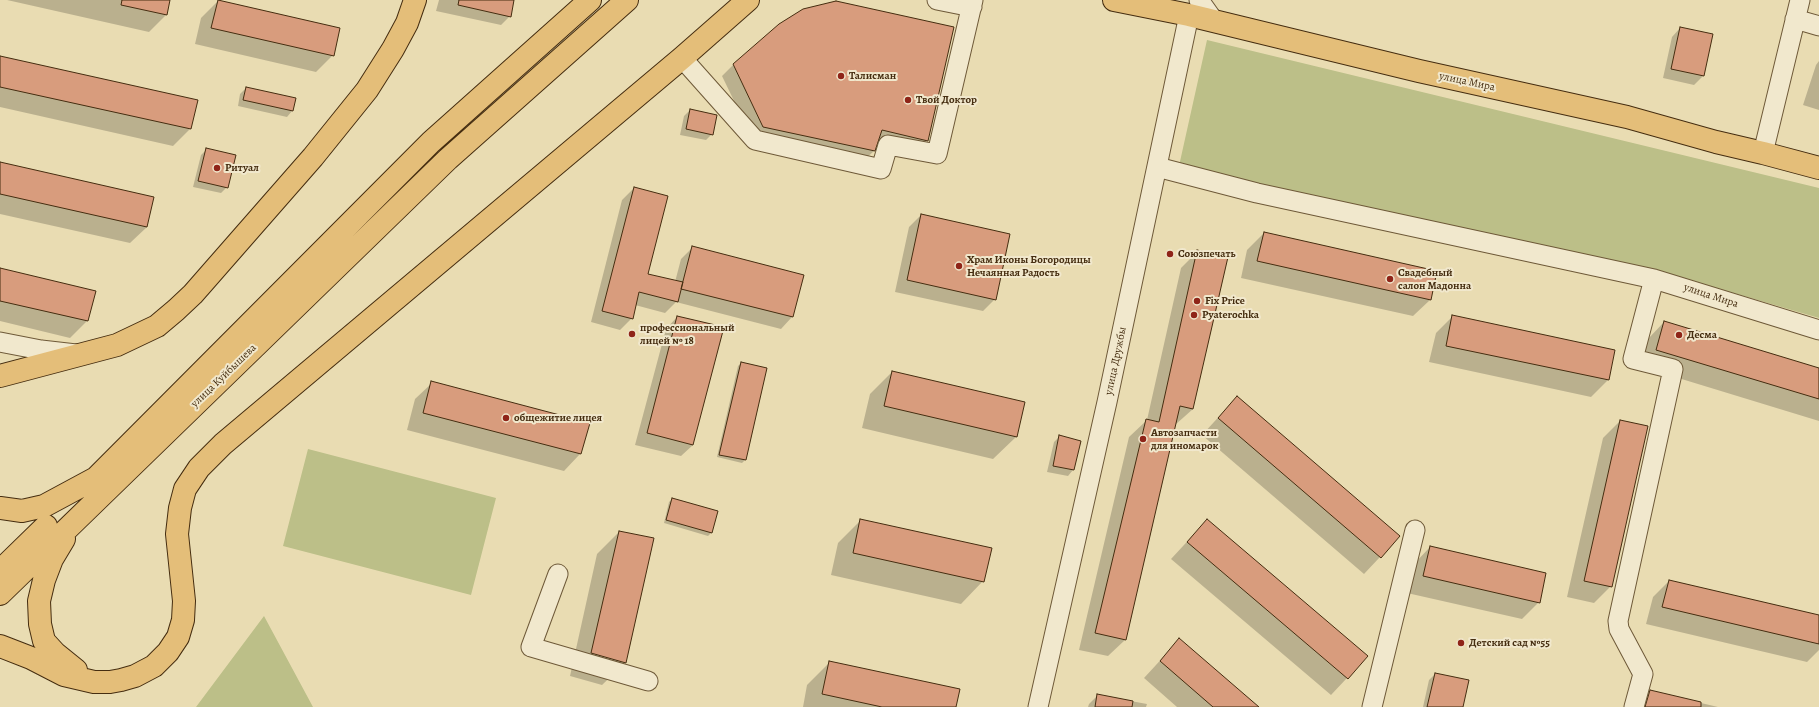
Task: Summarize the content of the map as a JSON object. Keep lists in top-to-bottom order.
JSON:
{
  "streets": {
    "main road": ["улица Мира", "улица Куйбышева"],
    "street": ["улица Дружбы"]
  },
  "crossings": [
    ["улица Мира", "улица Дружбы"]
  ],
  "places": [
    "Талисман",
    "Твой Доктор",
    "Ритуал",
    "Союзпечать",
    "Храм Иконы Богородицы Нечаянная Радость",
    "Свадебный салон Мадонна",
    "Fix Price",
    "Pyaterochka",
    "профессиональный лицей № 18",
    "Десма",
    "общежитие лицея",
    "Автозапчасти для иномарок",
    "Детский сад №55"
  ]
}
